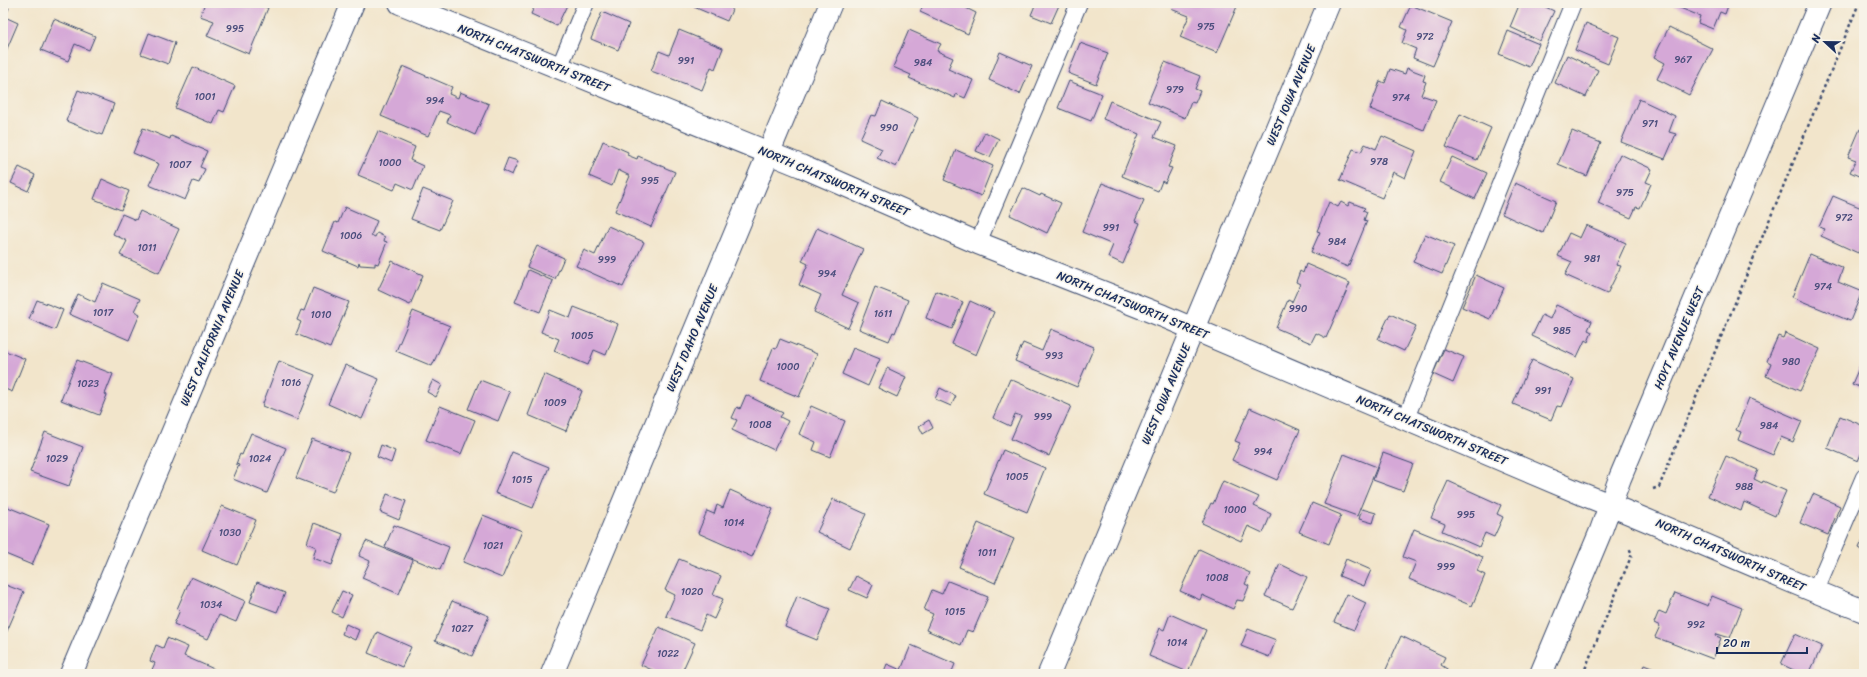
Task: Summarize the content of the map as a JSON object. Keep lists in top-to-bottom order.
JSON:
{
  "streets": {
    "street": [
      "NORTH CHATSWORTH STREET",
      "WEST IOWA AVENUE",
      "WEST CALIFORNIA AVENUE",
      "WEST IDAHO AVENUE",
      "HOYT AVENUE WEST"
    ]
  },
  "crossings": [
    ["NORTH CHATSWORTH STREET", "WEST IOWA AVENUE"],
    ["NORTH CHATSWORTH STREET", "WEST IDAHO AVENUE"],
    ["NORTH CHATSWORTH STREET", "HOYT AVENUE WEST"]
  ],
  "house_numbers": [
    "975",
    "995",
    "972",
    "967",
    "991",
    "984",
    "979",
    "1001",
    "974",
    "994",
    "971",
    "990",
    "978",
    "1000",
    "1007",
    "995",
    "975",
    "972",
    "991",
    "1006",
    "984",
    "1011",
    "981",
    "999",
    "994",
    "974",
    "990",
    "1017",
    "1611",
    "1010",
    "985",
    "1005",
    "993",
    "980",
    "1000",
    "1016",
    "1023",
    "991",
    "1009",
    "999",
    "1008",
    "984",
    "994",
    "1029",
    "1024",
    "1005",
    "1015",
    "988",
    "1000",
    "995",
    "1014",
    "1030",
    "1021",
    "1011",
    "999",
    "1008",
    "1020",
    "1034",
    "1015",
    "992",
    "1027",
    "1014",
    "1022"
  ],
  "scale_bar": "20 m",
  "north": "left"
}
